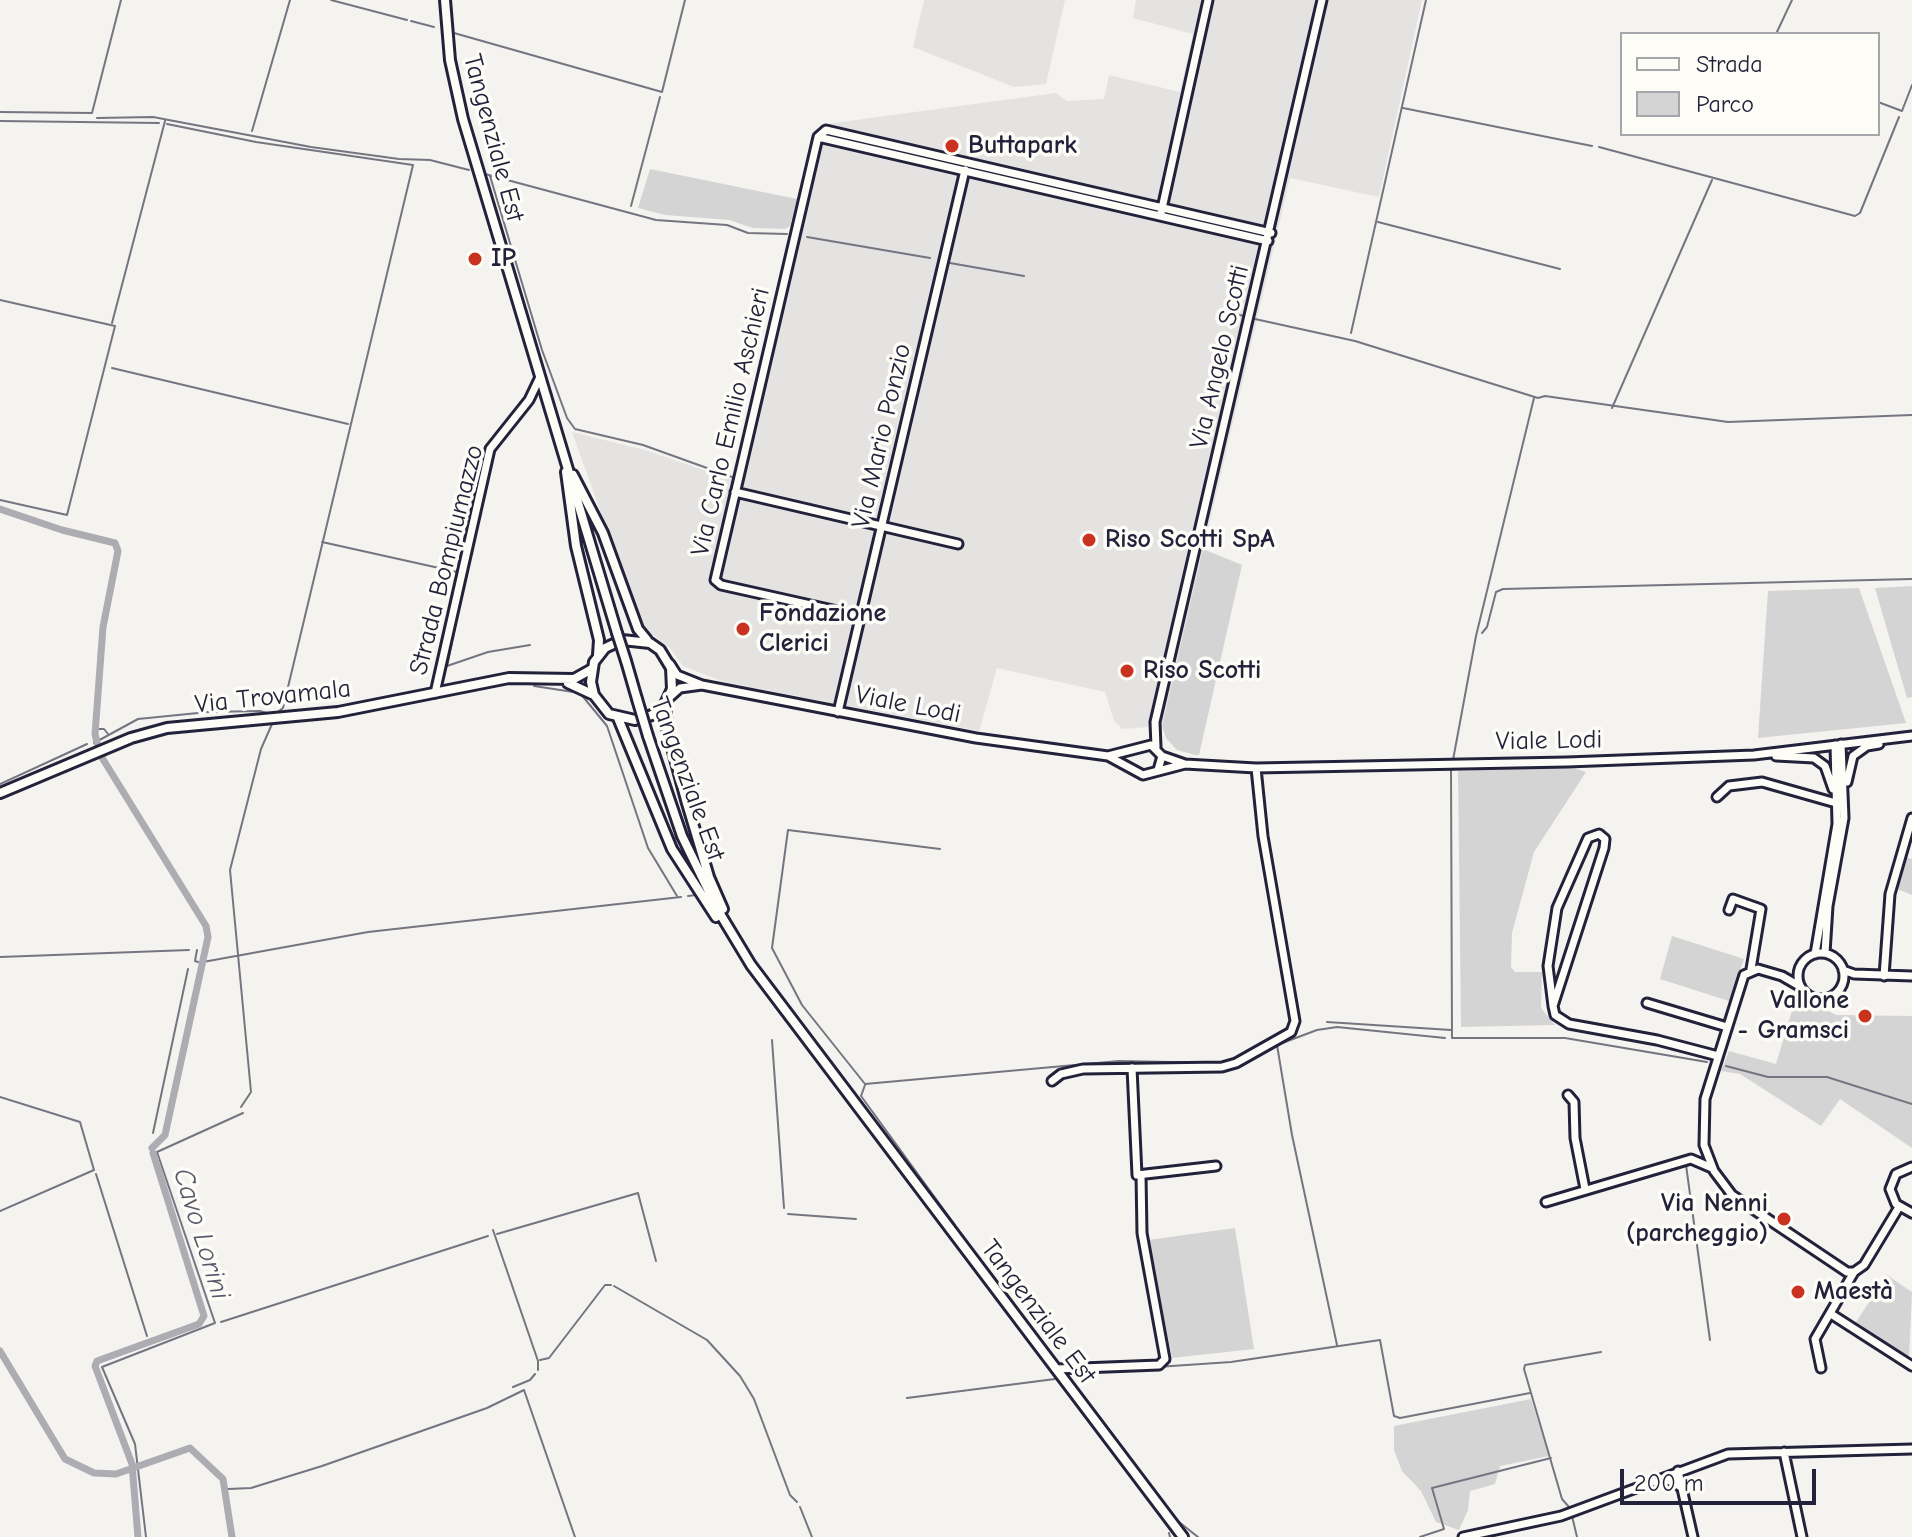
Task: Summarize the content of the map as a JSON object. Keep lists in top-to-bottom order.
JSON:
{
  "streets": {
    "main road": ["Tangenziale Est", "Via Trovamala"],
    "street": [
      "Via Angelo Scotti",
      "Via Carlo Emilio Aschieri",
      "Via Mario Ponzio",
      "Strada Bompiumazzo",
      "Viale Lodi"
    ]
  },
  "crossings": [
    ["Tangenziale Est", "Strada Bompiumazzo"],
    ["Via Angelo Scotti", "Viale Lodi"],
    ["Via Carlo Emilio Aschieri", "Via Mario Ponzio"],
    ["Via Mario Ponzio", "Viale Lodi"],
    ["Strada Bompiumazzo", "Via Trovamala"],
    ["Via Trovamala", "Viale Lodi"]
  ],
  "water": ["Cavo Lorini"],
  "places": [
    "Buttapark",
    "IP",
    "Riso Scotti SpA",
    "Fondazione Clerici",
    "Riso Scotti",
    "Vallone - Gramsci",
    "Via Nenni (parcheggio)",
    "Maestà"
  ],
  "legend": ["Strada", "Parco"],
  "scale_bar": "200 m"
}
